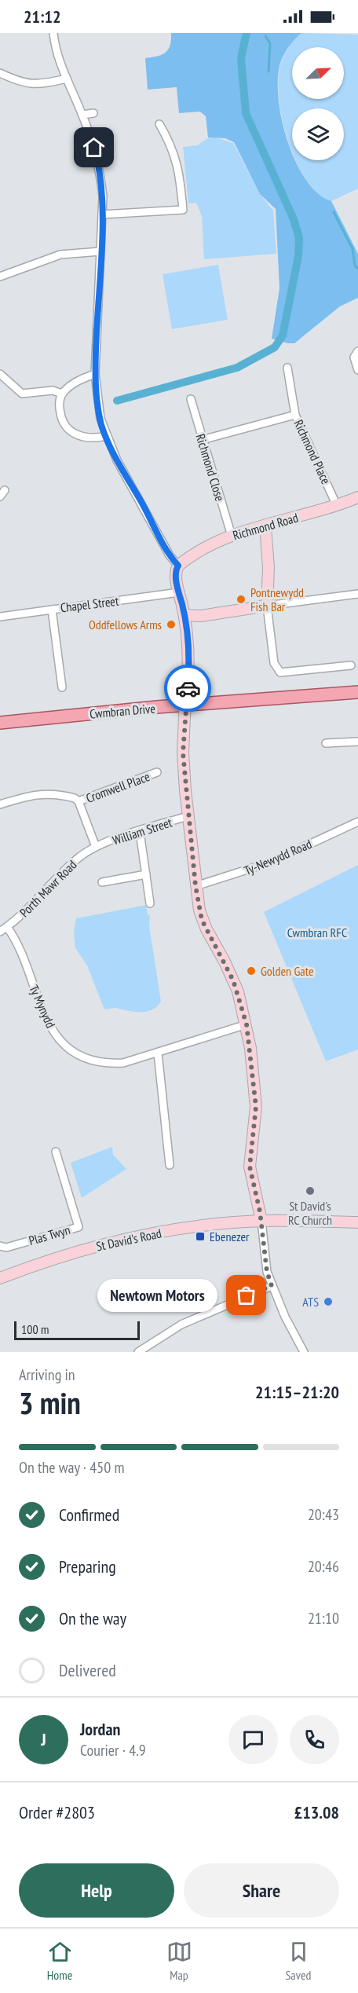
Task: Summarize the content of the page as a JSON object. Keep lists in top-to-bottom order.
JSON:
{
  "streets": {
    "main road": ["Cwmbran Drive"],
    "street": [
      "Richmond Place",
      "Richmond Close",
      "Richmond Road",
      "Chapel Street",
      "Cromwell Place",
      "William Street",
      "Ty-Newydd Road",
      "Porth Mawr Road",
      "Ty Mynydd",
      "Plas Twyn",
      "St David's Road"
    ]
  },
  "crossings": [
    ["Richmond Place", "Richmond Road"],
    ["Richmond Close", "Richmond Road"],
    ["Cromwell Place", "William Street"],
    ["Cromwell Place", "Porth Mawr Road"],
    ["William Street", "Porth Mawr Road"],
    ["Porth Mawr Road", "Ty Mynydd"]
  ],
  "parks": ["Cwmbran RFC"],
  "places": {
    "other": [
      "Pontnewydd Fish Bar",
      "Oddfellows Arms",
      "Golden Gate",
      "St David's RC Church",
      "Newtown Motors",
      "ATS"
    ],
    "transit": ["Ebenezer"]
  },
  "scale_bar": "100 m",
  "north": "top right",
  "page": {
    "status": "21:12",
    "bubble": "Newtown Motors",
    "scale": "100 m",
    "heading": ["3 min", "Arriving in", "21:15–21:20"],
    "panel": [
      "Jordan",
      "Courier · 4.9",
      "Order #2803",
      "£13.08"
    ],
    "bar": "On the way · 450 m",
    "list": [
      ["Confirmed", "20:43"],
      ["Preparing", "20:46"],
      ["On the way", "21:10"],
      "Delivered"
    ],
    "round": "J",
    "buttons": ["Help", "Share"],
    "tabs": ["Home", "Map", "Saved"]
  }
}
